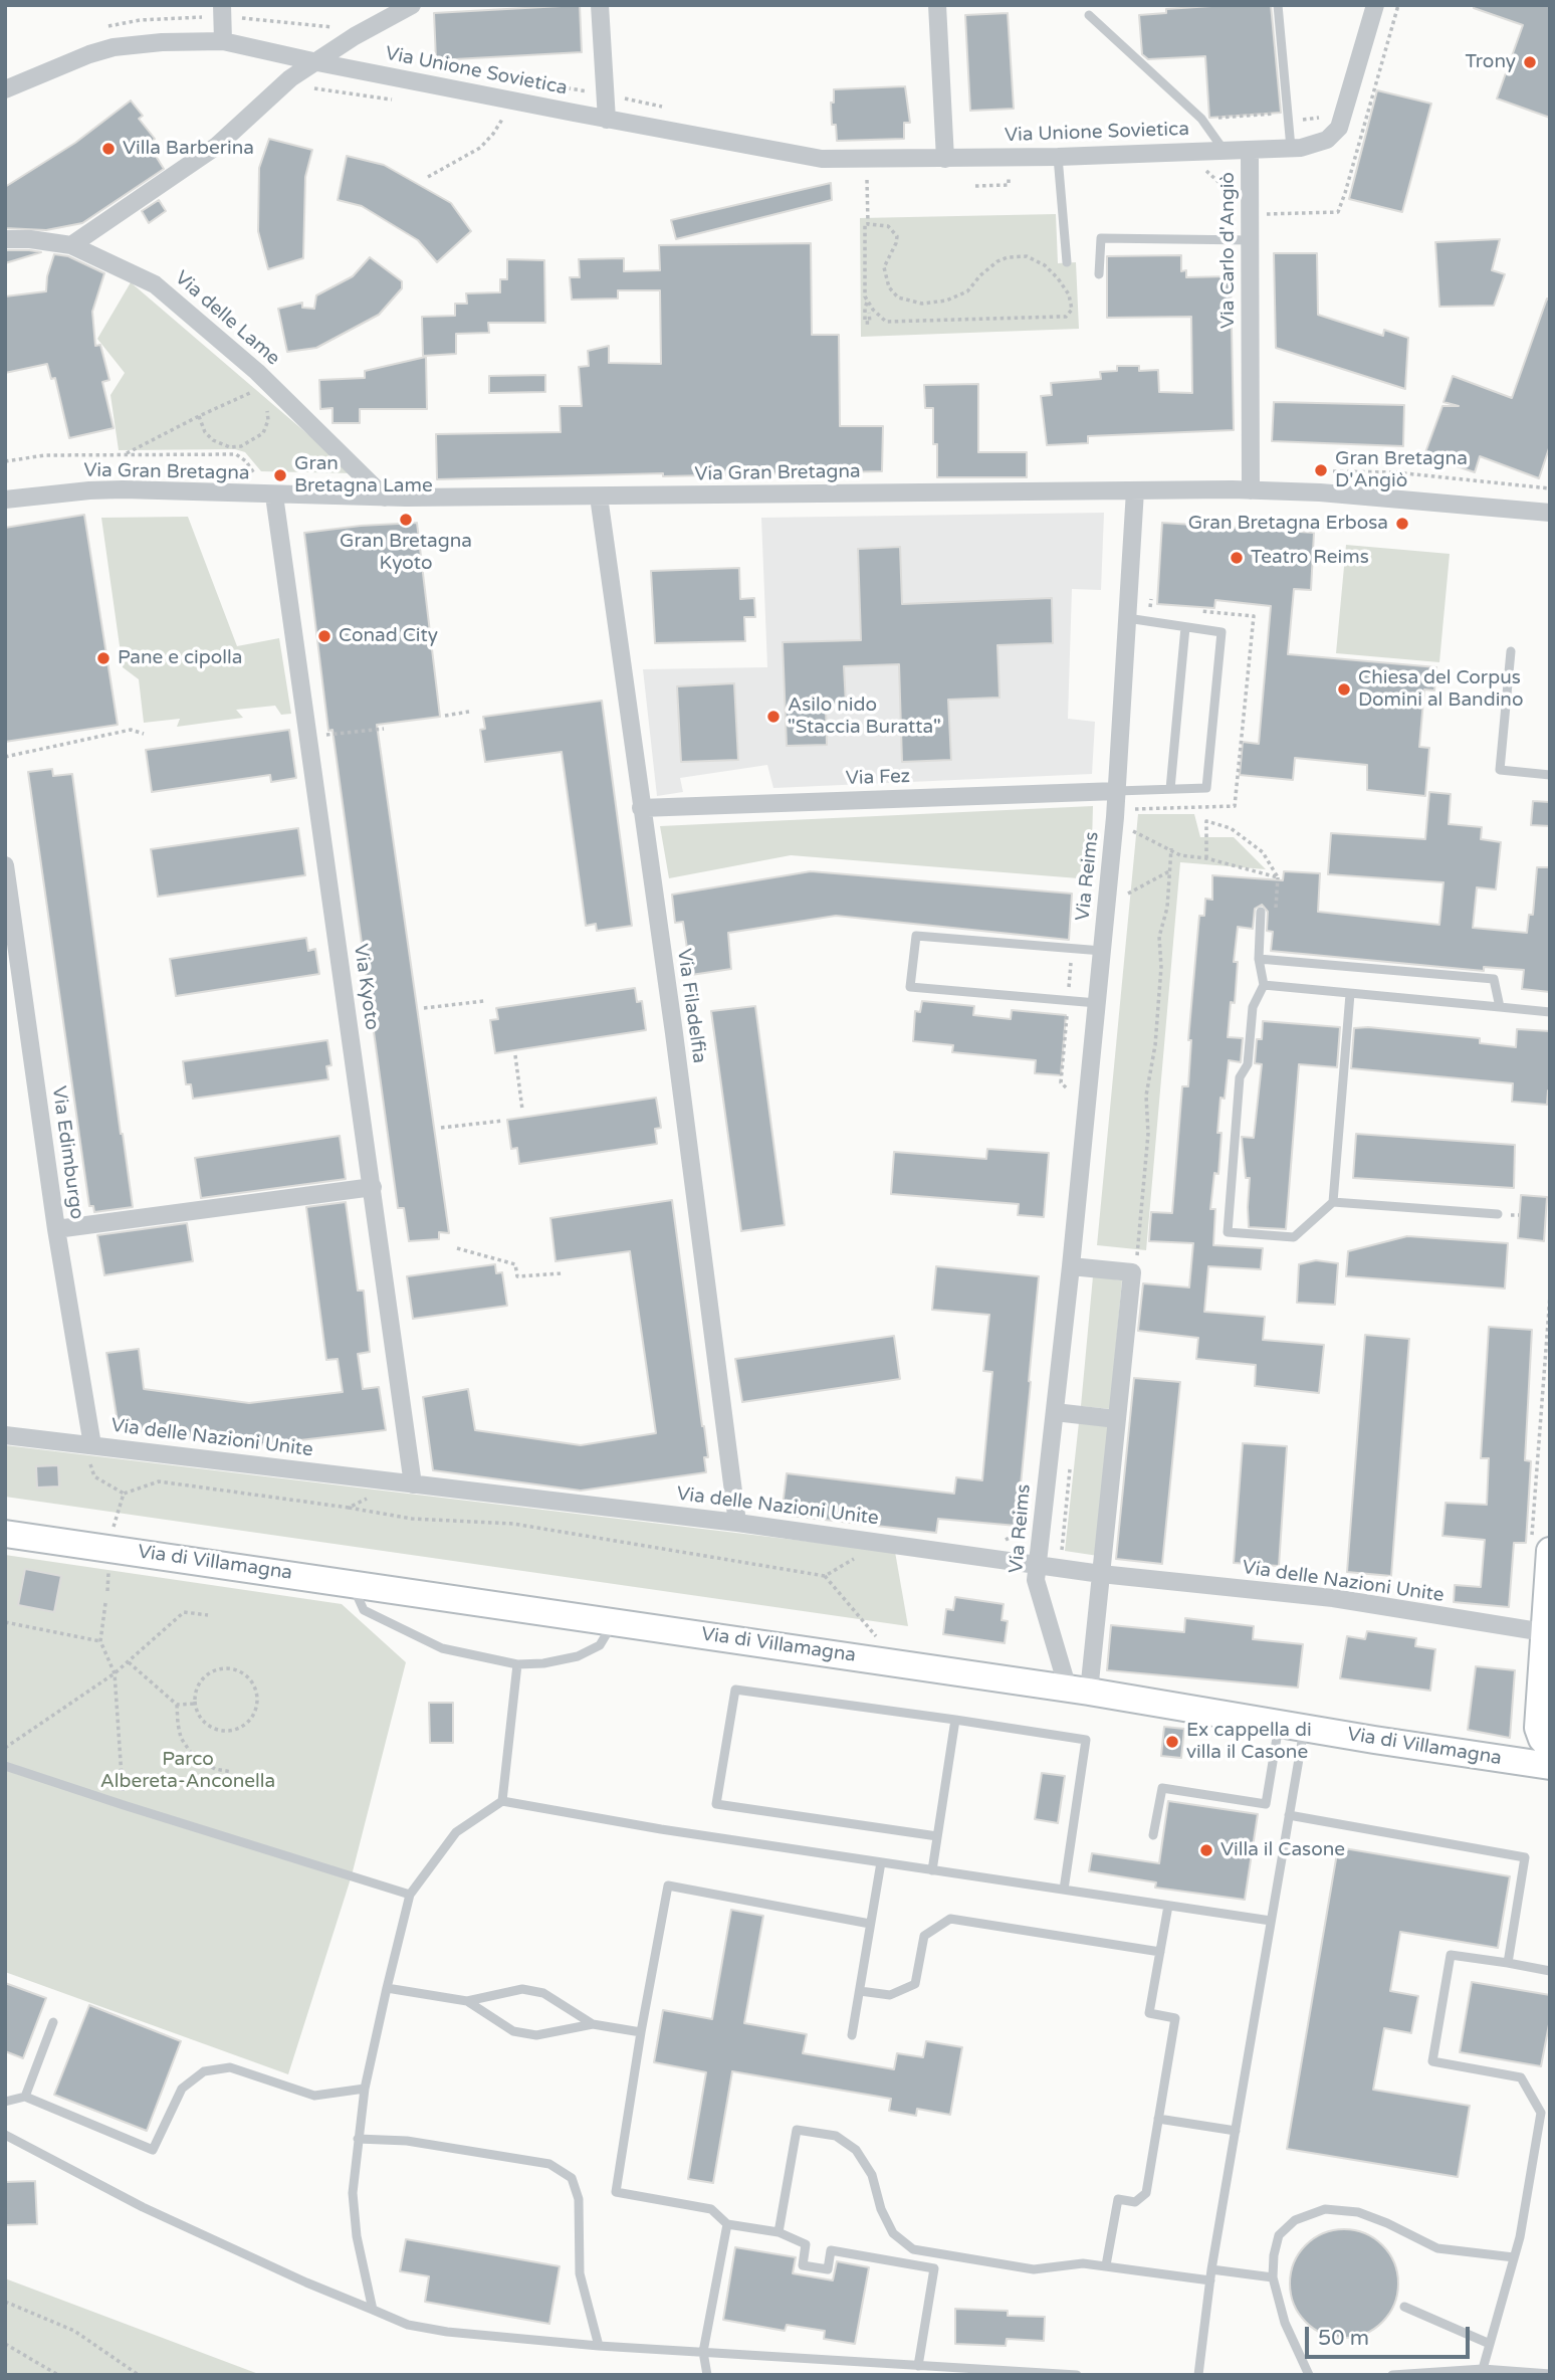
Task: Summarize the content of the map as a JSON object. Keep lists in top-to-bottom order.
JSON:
{
  "streets": {
    "main road": ["Via di Villamagna"],
    "street": [
      "Via Unione Sovietica",
      "Via Carlo d'Angiò",
      "Via delle Lame",
      "Via Gran Bretagna",
      "Via Fez",
      "Via Reims",
      "Via Kyoto",
      "Via Filadelfia",
      "Via Edimburgo",
      "Via delle Nazioni Unite"
    ]
  },
  "crossings": [
    ["Via Unione Sovietica", "Via Carlo d'Angiò"],
    ["Via Carlo d'Angiò", "Via Gran Bretagna"],
    ["Via delle Lame", "Via Gran Bretagna"],
    ["Via Gran Bretagna", "Via Reims"],
    ["Via Gran Bretagna", "Via Kyoto"],
    ["Via Gran Bretagna", "Via Filadelfia"],
    ["Via Fez", "Via Reims"],
    ["Via Fez", "Via Filadelfia"],
    ["Via Reims", "Via delle Nazioni Unite"],
    ["Via Reims", "Via di Villamagna"],
    ["Via Kyoto", "Via delle Nazioni Unite"],
    ["Via Filadelfia", "Via delle Nazioni Unite"],
    ["Via Edimburgo", "Via delle Nazioni Unite"]
  ],
  "parks": ["Parco Albereta-Anconella"],
  "places": [
    "Trony",
    "Villa Barberina",
    "Gran Bretagna D'Angiò",
    "Gran Bretagna Lame",
    "Gran Bretagna Kyoto",
    "Gran Bretagna Erbosa",
    "Teatro Reims",
    "Conad City",
    "Pane e cipolla",
    "Chiesa del Corpus Domini al Bandino",
    "Asilo nido \"Staccia Buratta\"",
    "Ex cappella di villa il Casone",
    "Villa il Casone"
  ],
  "scale_bar": "50 m"
}
